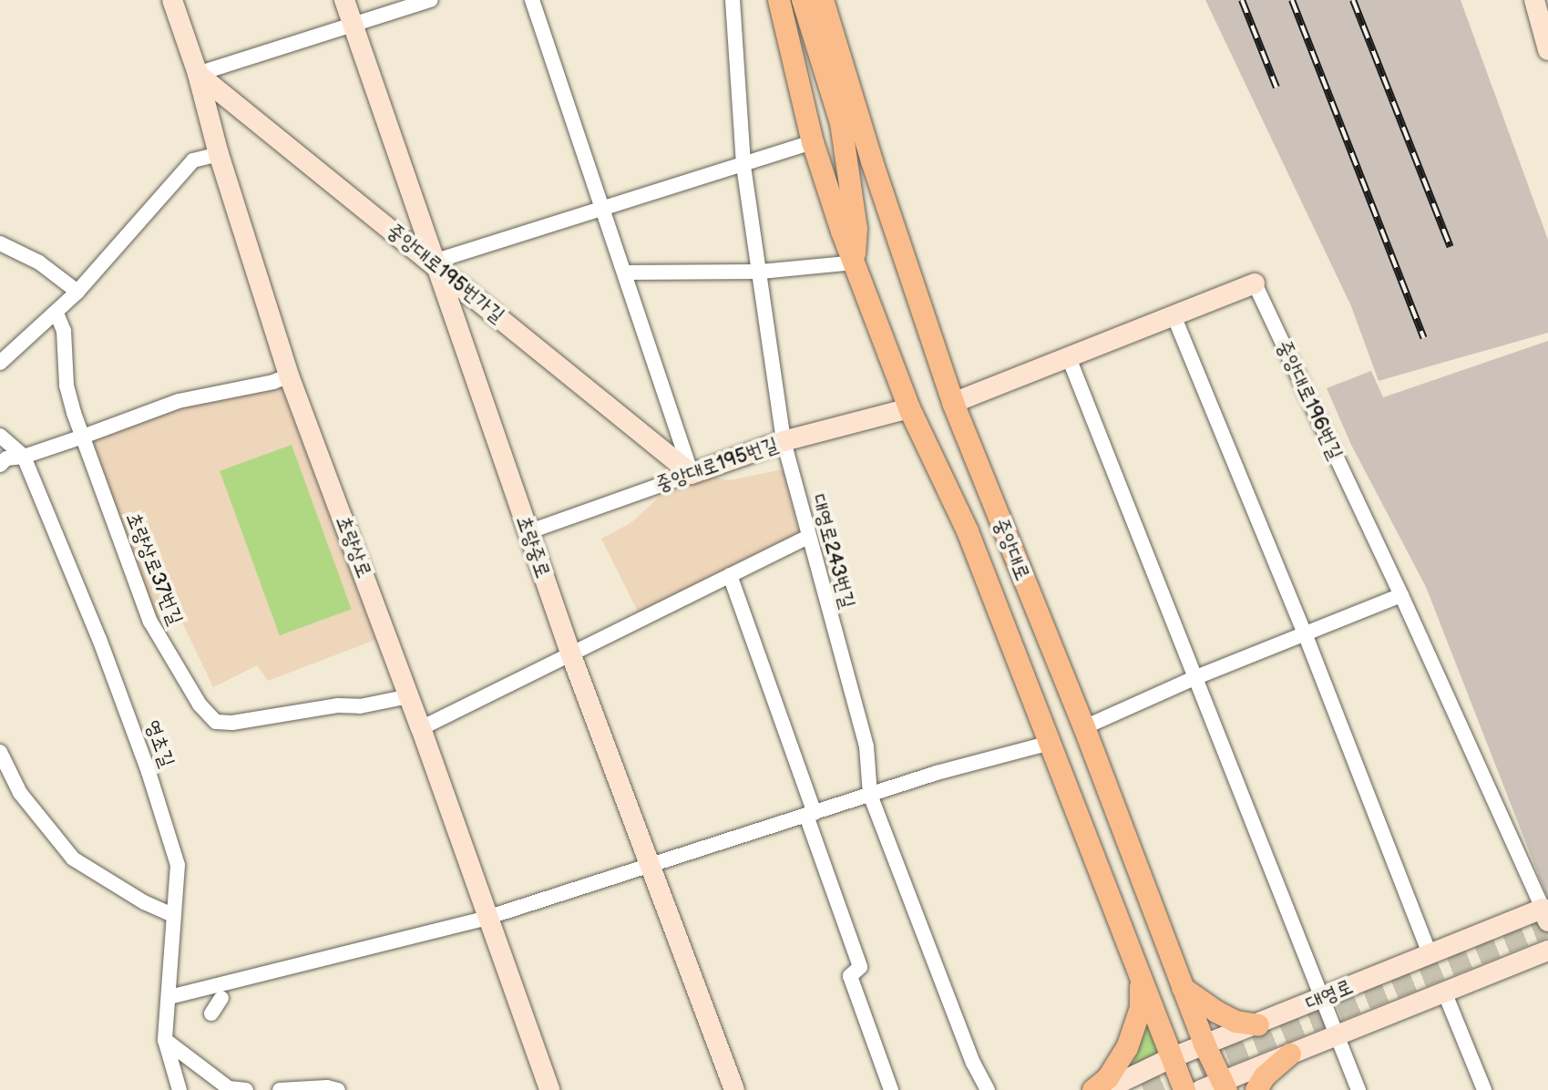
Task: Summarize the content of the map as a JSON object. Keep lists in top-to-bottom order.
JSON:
{
  "streets": {
    "main road": ["중앙대로"],
    "street": [
      "중앙대로195번가길",
      "중앙대로196번길",
      "중앙대로195번길",
      "초량상로",
      "초량중로",
      "대영로243번길",
      "초량상로37번길",
      "영초길",
      "대영로"
    ]
  },
  "crossings": [
    ["중앙대로195번가길", "중앙대로195번길"],
    ["중앙대로195번가길", "초량상로"],
    ["중앙대로195번가길", "초량중로"],
    ["중앙대로196번길", "중앙대로"],
    ["중앙대로196번길", "대영로"],
    ["중앙대로195번길", "초량중로"],
    ["중앙대로195번길", "중앙대로"],
    ["중앙대로195번길", "대영로243번길"],
    ["초량상로", "초량상로37번길"],
    ["중앙대로", "대영로"]
  ]
}
